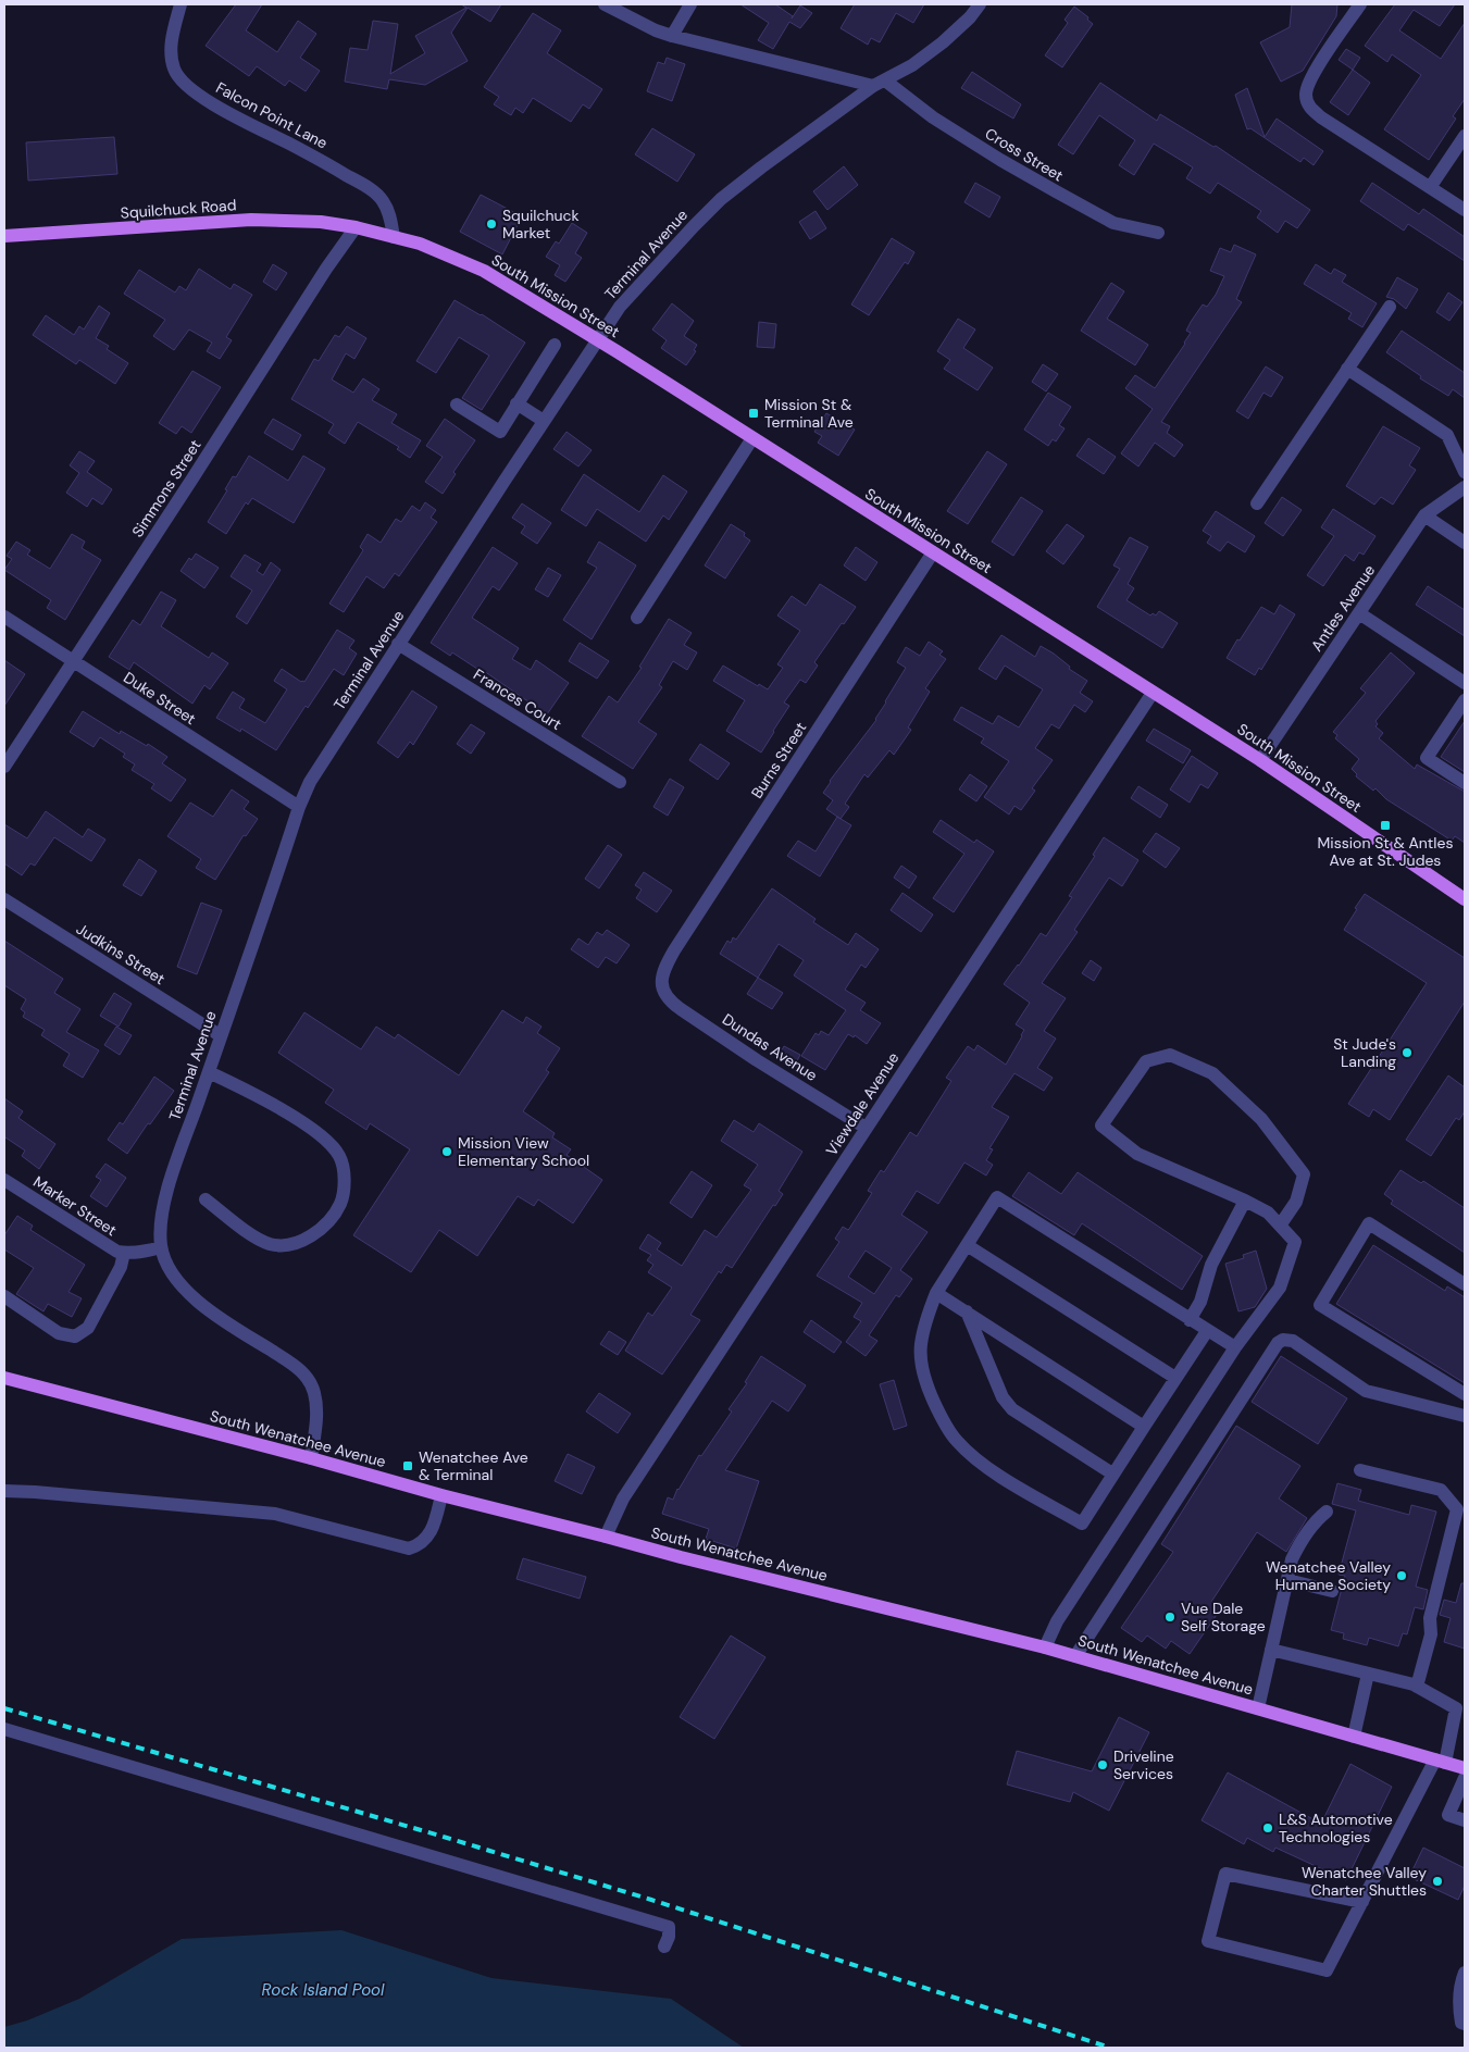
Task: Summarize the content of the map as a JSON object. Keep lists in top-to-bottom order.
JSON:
{
  "streets": {
    "main road": ["Squilchuck Road", "South Mission Street", "South Wenatchee Avenue"],
    "street": [
      "Falcon Point Lane",
      "Cross Street",
      "Terminal Avenue",
      "Simmons Street",
      "Antles Avenue",
      "Duke Street",
      "Frances Court",
      "Burns Street",
      "Judkins Street",
      "Dundas Avenue",
      "Viewdale Avenue",
      "Marker Street"
    ]
  },
  "crossings": [
    ["Falcon Point Lane", "South Mission Street"],
    ["Cross Street", "Terminal Avenue"],
    ["Squilchuck Road", "South Mission Street"],
    ["Squilchuck Road", "Simmons Street"],
    ["Terminal Avenue", "South Mission Street"],
    ["Terminal Avenue", "Duke Street"],
    ["Terminal Avenue", "Frances Court"],
    ["Terminal Avenue", "Judkins Street"],
    ["Terminal Avenue", "Marker Street"],
    ["Terminal Avenue", "South Wenatchee Avenue"],
    ["South Mission Street", "Simmons Street"],
    ["South Mission Street", "Antles Avenue"],
    ["South Mission Street", "Burns Street"],
    ["South Mission Street", "Viewdale Avenue"],
    ["Simmons Street", "Duke Street"],
    ["Burns Street", "Dundas Avenue"],
    ["Dundas Avenue", "Viewdale Avenue"],
    ["Viewdale Avenue", "South Wenatchee Avenue"]
  ],
  "water": ["Rock Island Pool"],
  "places": {
    "other": [
      "Squilchuck Market",
      "St Jude's Landing",
      "Mission View Elementary School",
      "Wenatchee Valley Humane Society",
      "Vue Dale Self Storage",
      "Driveline Services",
      "L&S Automotive Technologies",
      "Wenatchee Valley Charter Shuttles"
    ],
    "transit": ["Mission St & Terminal Ave", "Mission St & Antles Ave at St. Judes", "Wenatchee Ave & Terminal"]
  }
}
